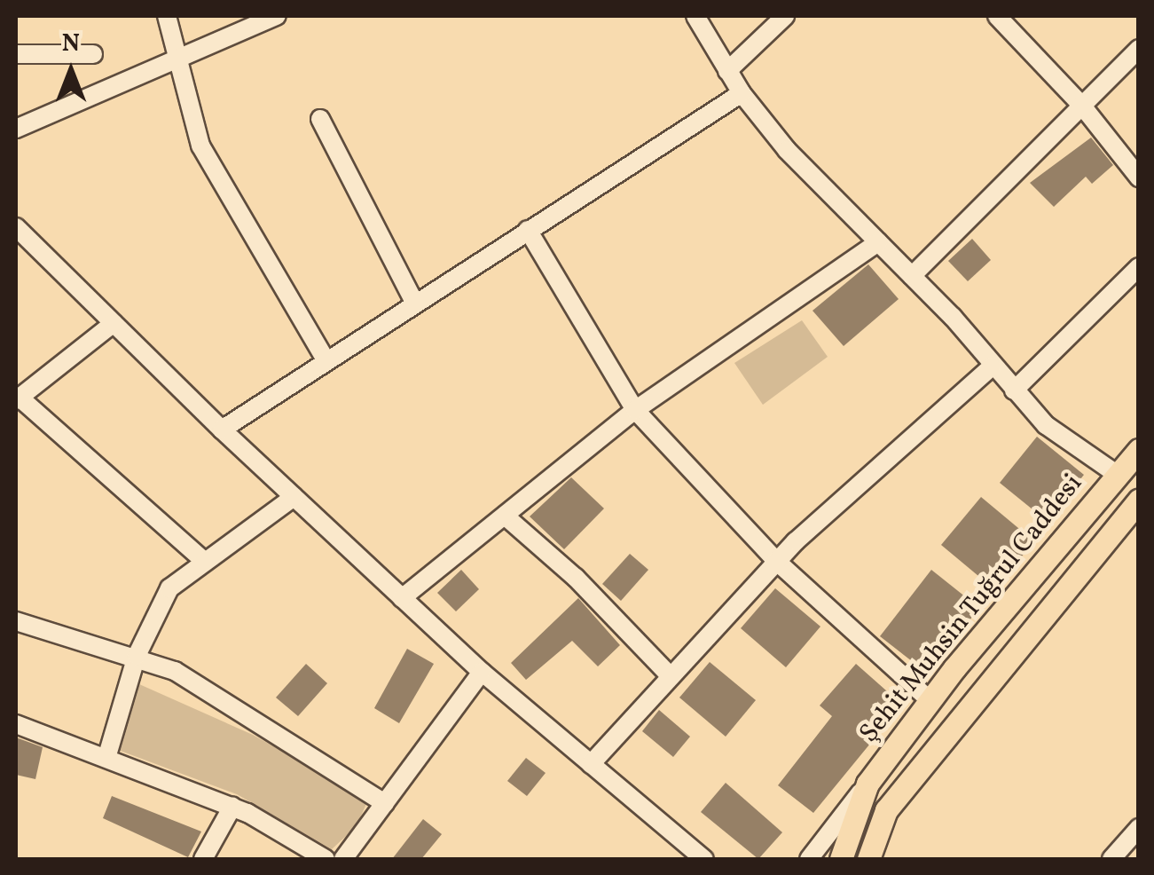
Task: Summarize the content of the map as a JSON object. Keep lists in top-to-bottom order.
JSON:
{
  "streets": {
    "main road": ["Şehit Muhsin Tuğrul Caddesi"]
  },
  "north": "top"
}
